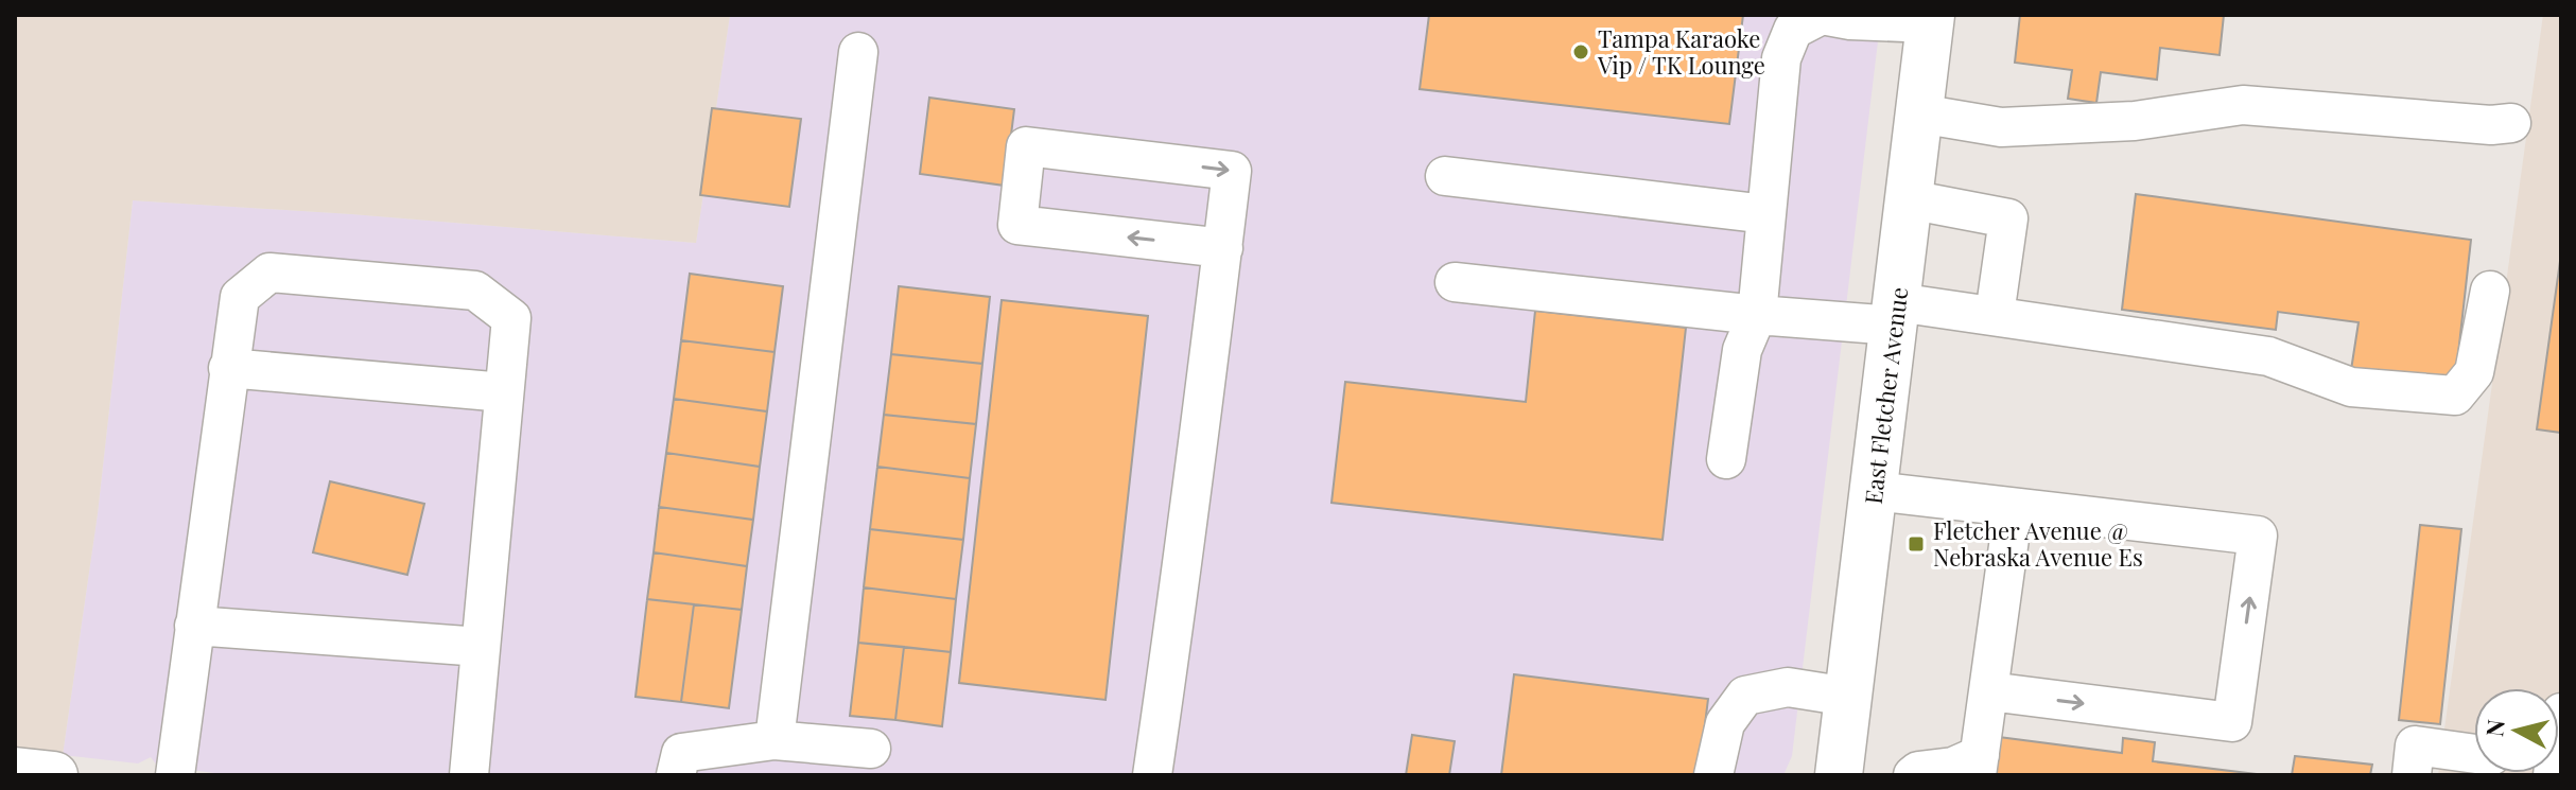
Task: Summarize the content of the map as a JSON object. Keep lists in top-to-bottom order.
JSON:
{
  "streets": {
    "main road": ["East Fletcher Avenue"]
  },
  "places": {
    "other": ["Tampa Karaoke Vip / TK Lounge"],
    "transit": ["Fletcher Avenue @ Nebraska Avenue Es"]
  },
  "north": "left"
}
